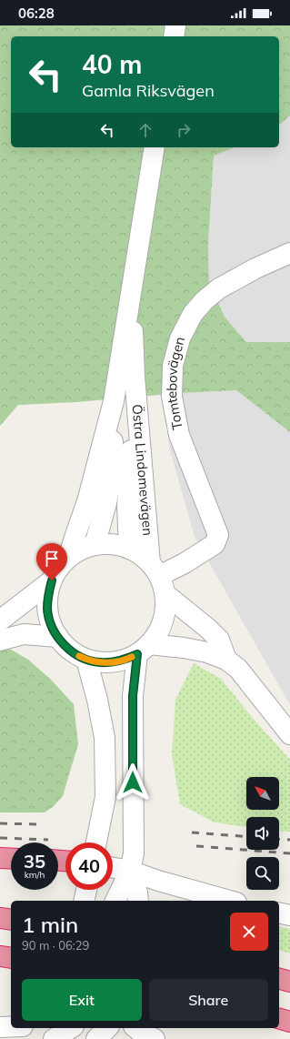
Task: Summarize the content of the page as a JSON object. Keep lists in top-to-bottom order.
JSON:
{
  "streets": {
    "street": ["Tomtebovägen", "Östra Lindomevägen"]
  },
  "crossings": [
    ["Tomtebovägen", "Östra Lindomevägen"]
  ],
  "north": "top left",
  "page": {
    "status": "06:28",
    "turn": ["40 m", "Gamla Riksvägen"],
    "speed": "35 km/h",
    "limit": "40",
    "heading": ["1 min", "90 m · 06:29"],
    "buttons": ["Exit", "Share"]
  }
}
